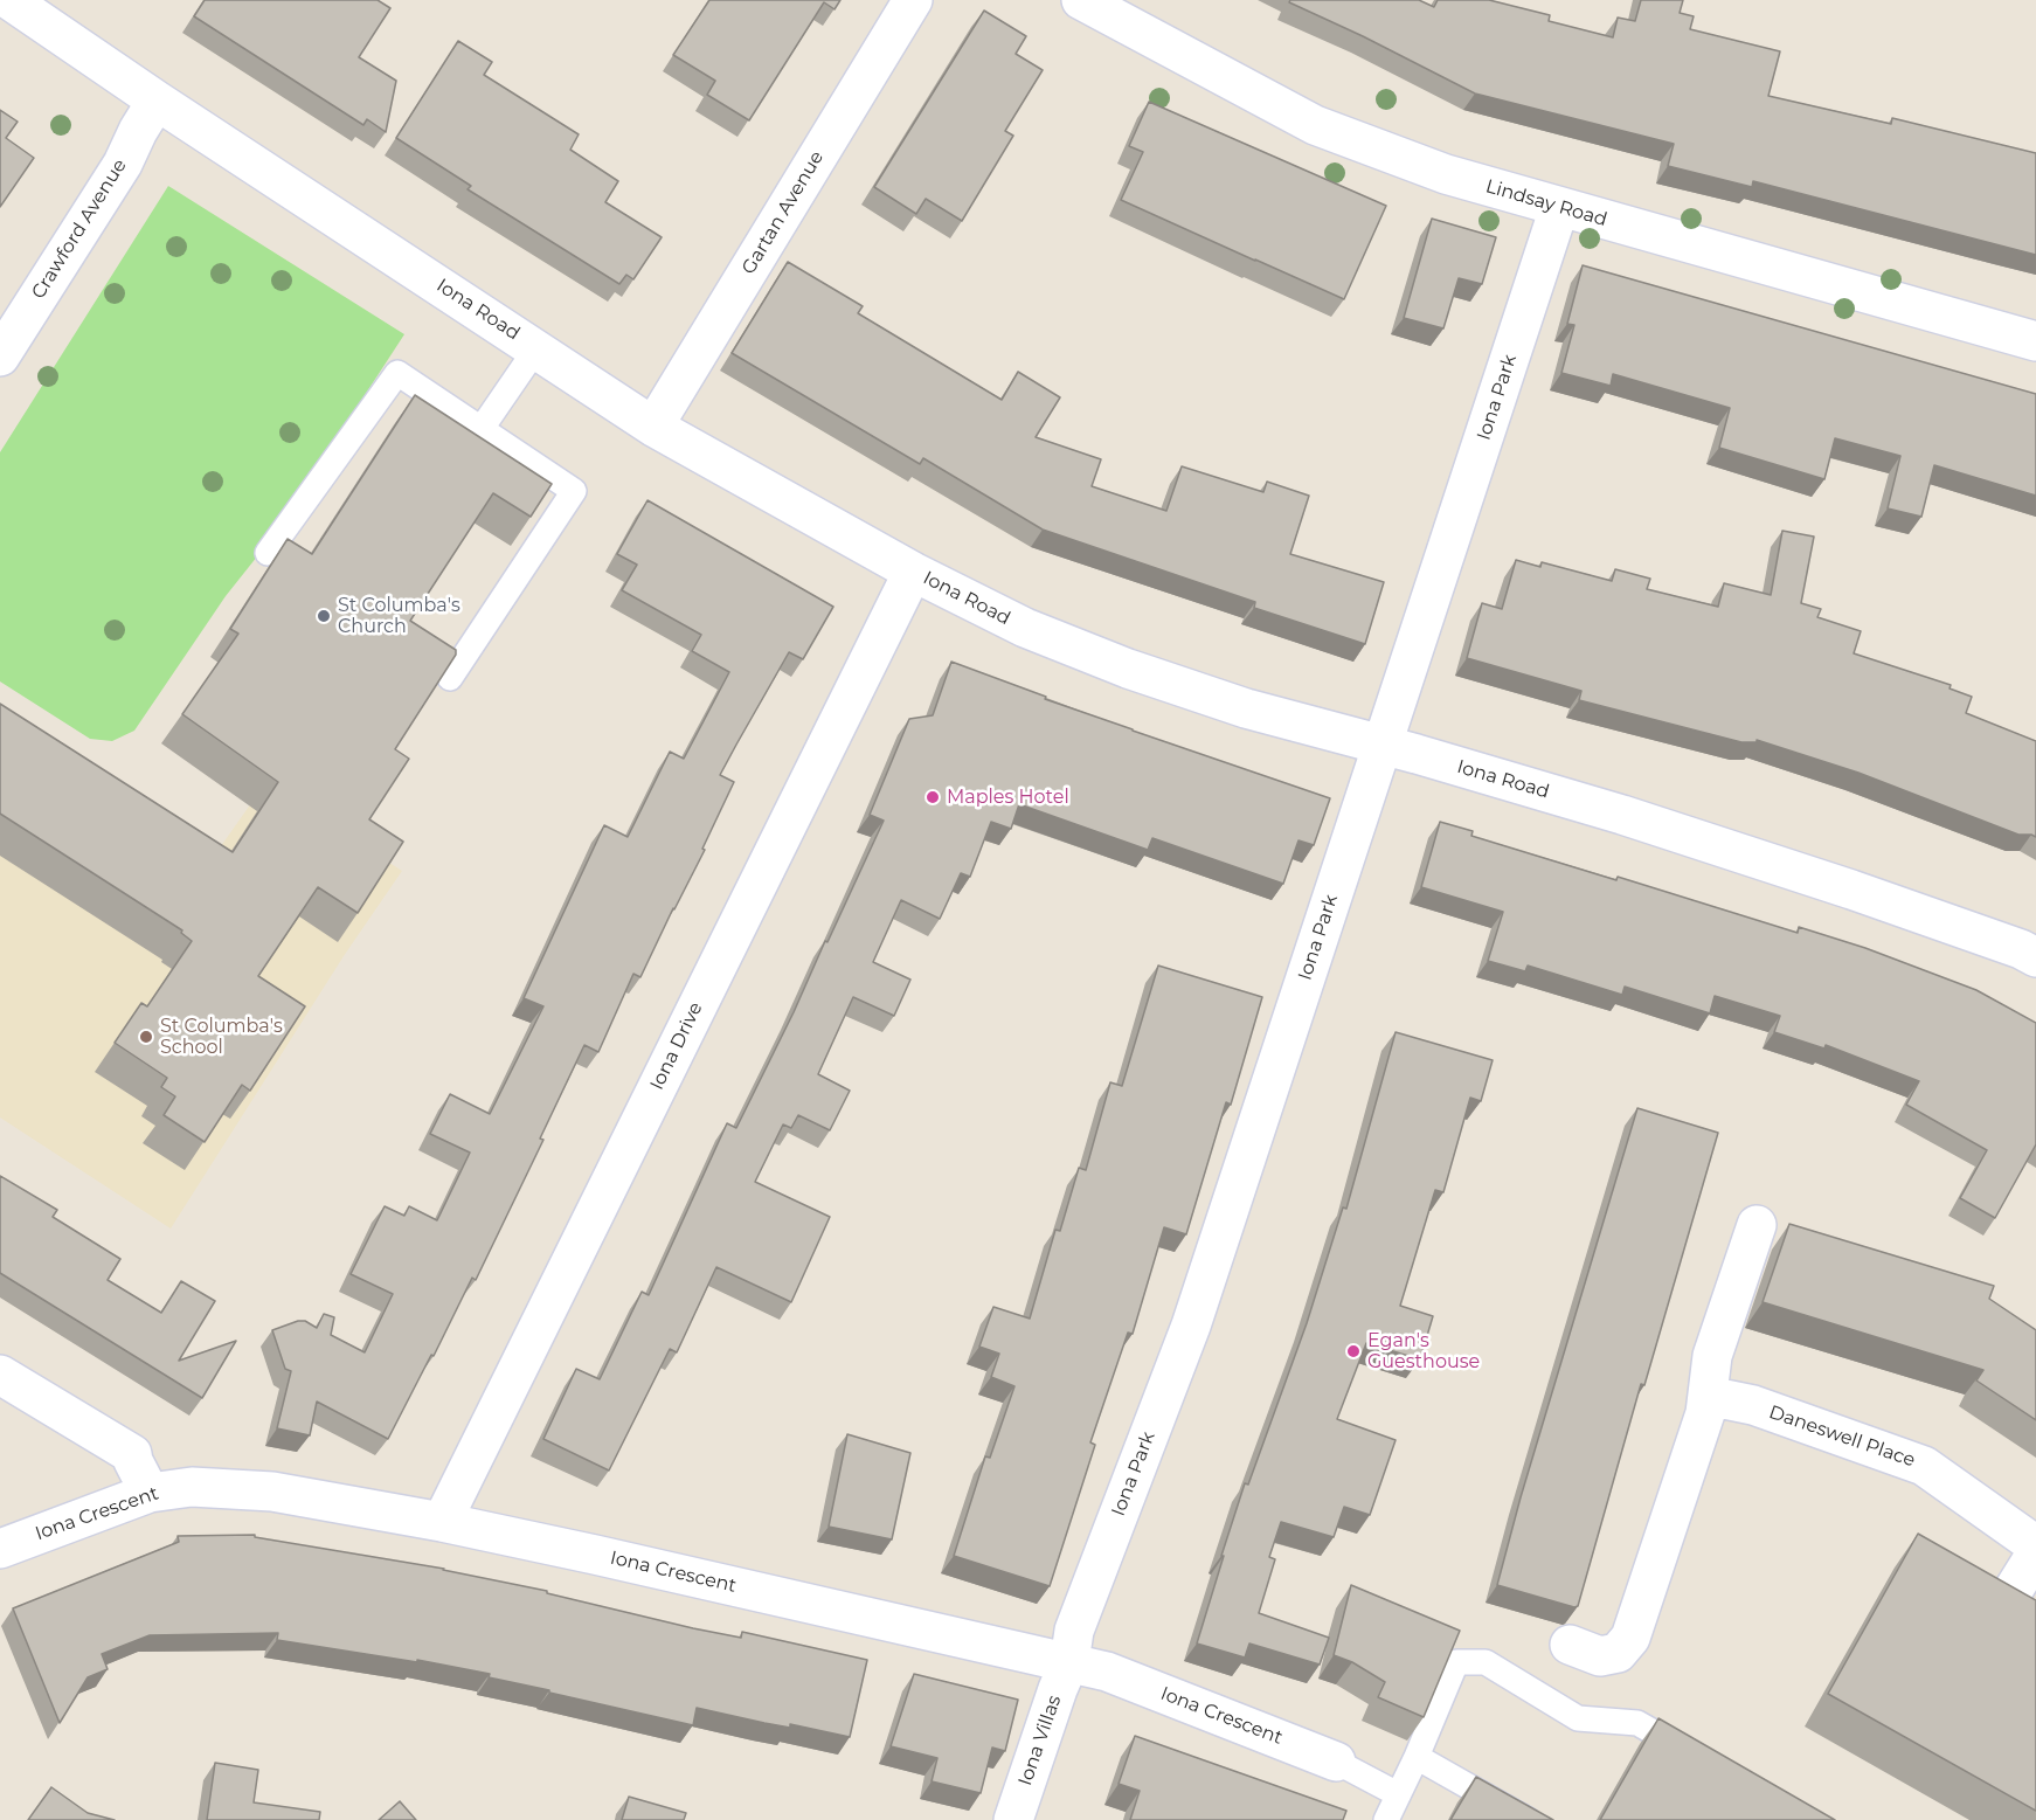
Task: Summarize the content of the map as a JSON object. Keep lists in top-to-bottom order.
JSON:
{
  "streets": {
    "street": [
      "Lindsay Road",
      "Gartan Avenue",
      "Crawford Avenue",
      "Iona Road",
      "Iona Park",
      "Iona Drive",
      "Daneswell Place",
      "Iona Crescent",
      "Iona Villas"
    ]
  },
  "crossings": [
    ["Lindsay Road", "Iona Park"],
    ["Gartan Avenue", "Iona Road"],
    ["Crawford Avenue", "Iona Road"],
    ["Iona Road", "Iona Park"],
    ["Iona Road", "Iona Drive"],
    ["Iona Park", "Iona Crescent"],
    ["Iona Park", "Iona Villas"],
    ["Iona Drive", "Iona Crescent"],
    ["Iona Crescent", "Iona Villas"]
  ],
  "places": [
    "St Columba's Church",
    "Maples Hotel",
    "St Columba's School",
    "Egan's Guesthouse"
  ]
}
